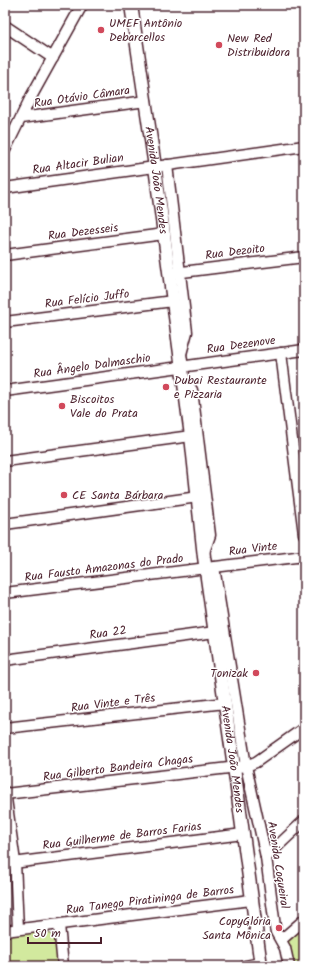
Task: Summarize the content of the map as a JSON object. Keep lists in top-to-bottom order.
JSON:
{
  "streets": {
    "main road": ["Avenida João Mendes"],
    "street": [
      "Rua Otávio Câmara",
      "Rua Altacir Bulian",
      "Rua Dezesseis",
      "Rua Dezoito",
      "Rua Felício Juffo",
      "Rua Dezenove",
      "Rua Ângelo Dalmaschio",
      "Rua Vinte",
      "Rua Fausto Amazonas do Prado",
      "Rua 22",
      "Rua Vinte e Três",
      "Rua Gilberto Bandeira Chagas",
      "Rua Guilherme de Barros Farias",
      "Avenida Coqueiral",
      "Rua Tanego Piratininga de Barros"
    ]
  },
  "crossings": [
    ["Rua Otávio Câmara", "Avenida João Mendes"],
    ["Rua Altacir Bulian", "Avenida João Mendes"],
    ["Avenida João Mendes", "Rua Dezesseis"],
    ["Avenida João Mendes", "Rua Dezoito"],
    ["Avenida João Mendes", "Rua Felício Juffo"],
    ["Avenida João Mendes", "Rua Dezenove"],
    ["Avenida João Mendes", "Rua Ângelo Dalmaschio"],
    ["Avenida João Mendes", "Rua Vinte"],
    ["Avenida João Mendes", "Rua Fausto Amazonas do Prado"],
    ["Avenida João Mendes", "Rua 22"],
    ["Avenida João Mendes", "Rua Vinte e Três"],
    ["Avenida João Mendes", "Rua Gilberto Bandeira Chagas"],
    ["Avenida João Mendes", "Rua Guilherme de Barros Farias"],
    ["Avenida João Mendes", "Avenida Coqueiral"],
    ["Avenida João Mendes", "Rua Tanego Piratininga de Barros"],
    ["Rua Dezenove", "Rua Ângelo Dalmaschio"],
    ["Rua Vinte", "Rua Fausto Amazonas do Prado"],
    ["Rua Gilberto Bandeira Chagas", "Avenida Coqueiral"]
  ],
  "places": [
    "UMEF Antônio Debarcellos",
    "New Red Distribuidora",
    "Dubai Restaurante e Pizzaria",
    "Biscoitos Vale do Prata",
    "CE Santa Bárbara",
    "Tonizak",
    "CopyGlória Santa Mônica"
  ],
  "scale_bar": "50 m"
}
